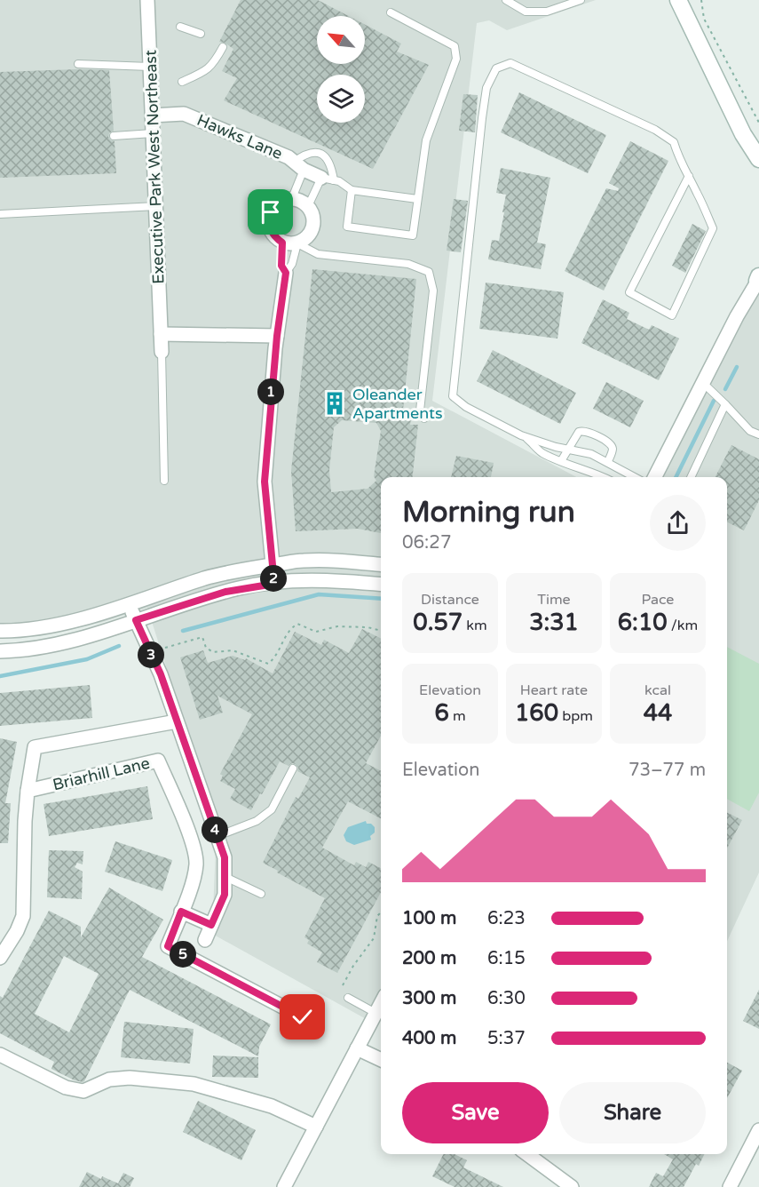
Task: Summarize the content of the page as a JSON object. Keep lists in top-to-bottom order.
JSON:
{
  "streets": {
    "street": ["Hawks Lane", "Executive Park West Northeast", "Briarhill Lane"]
  },
  "crossings": [
    ["Hawks Lane", "Executive Park West Northeast"]
  ],
  "places": {
    "building": ["Oleander Apartments"]
  },
  "north": "top left",
  "page": {
    "pins": [
      "1",
      "2",
      "3",
      "4",
      "5"
    ],
    "heading": ["Morning run", "06:27"],
    "stats": [
      ["Distance", "0.57 km"],
      ["Time", "3:31"],
      ["Pace", "6:10 /km"],
      ["Elevation", "6 m"],
      ["Heart rate", "160 bpm"],
      ["kcal", "44"]
    ],
    "chart": ["Elevation", "73–77 m"],
    "list": [
      {
        "name": "100 m",
        "note": "6:23"
      },
      {
        "name": "200 m",
        "note": "6:15"
      },
      {
        "name": "300 m",
        "note": "6:30"
      },
      {
        "name": "400 m",
        "note": "5:37"
      }
    ],
    "buttons": ["Save", "Share"]
  }
}
